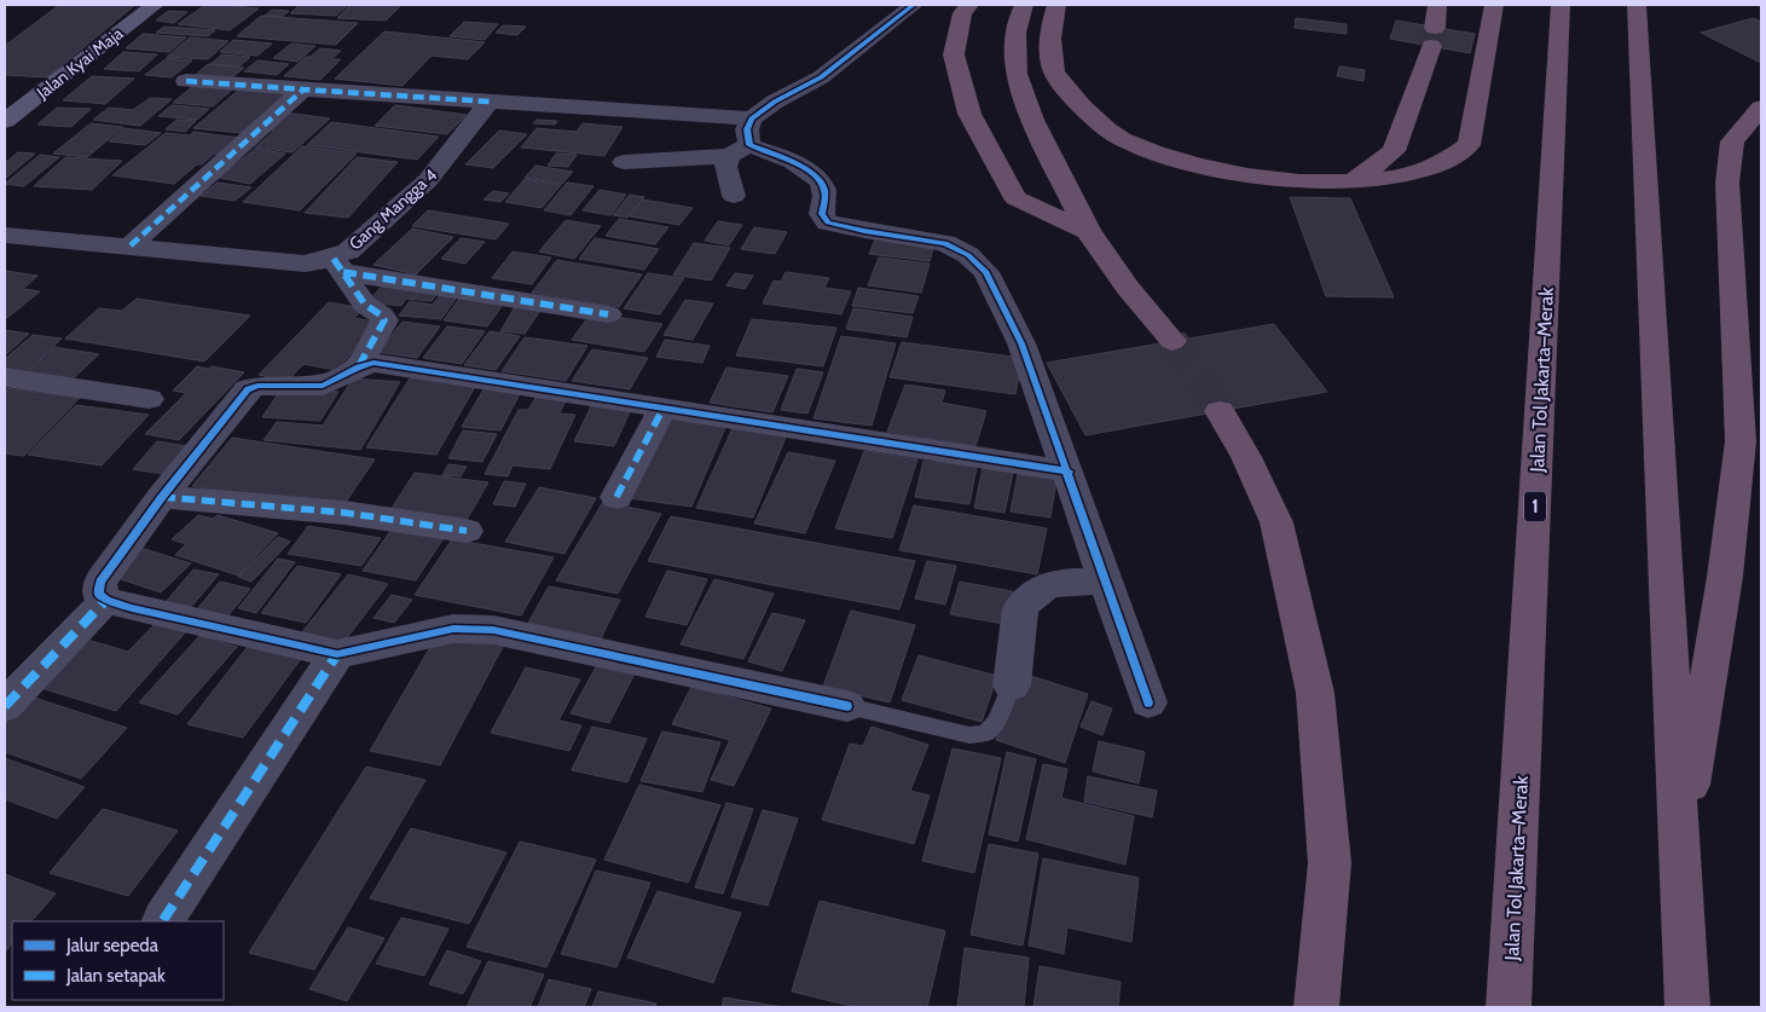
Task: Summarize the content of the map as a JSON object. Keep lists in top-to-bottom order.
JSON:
{
  "streets": {
    "highway": ["Jalan Tol Jakarta–Merak", "1"],
    "main road": ["Jalan Kyai Maja"],
    "street": ["Gang Mangga 4"]
  },
  "legend": ["Jalur sepeda", "Jalan setapak"]
}
